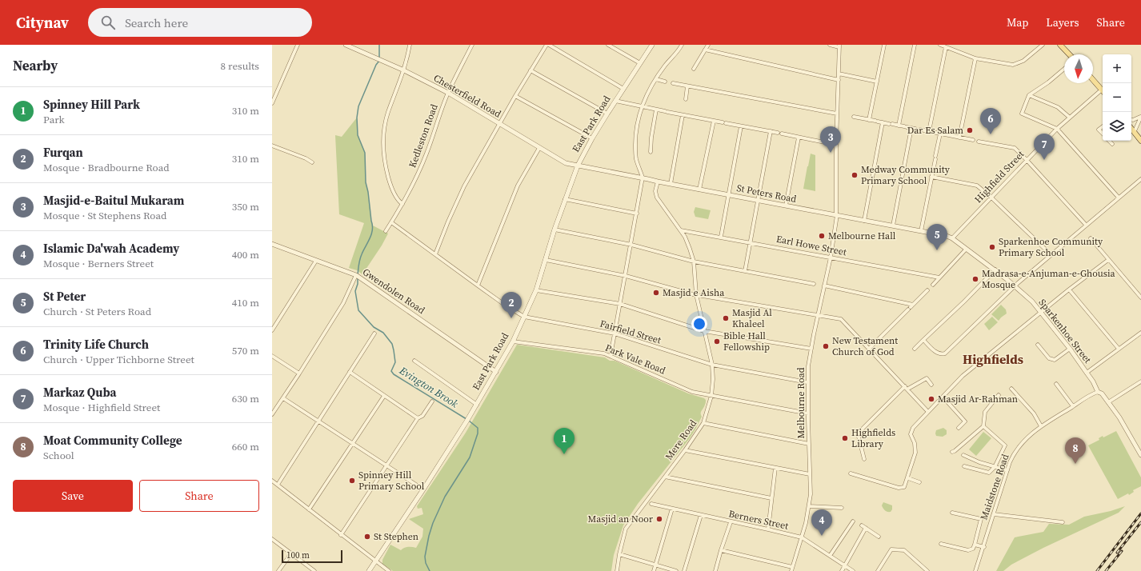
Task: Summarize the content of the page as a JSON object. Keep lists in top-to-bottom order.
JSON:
{
  "streets": {
    "main road": ["East Park Road"],
    "street": [
      "Chesterfield Road",
      "Kedleston Road",
      "Highfield Street",
      "St Peters Road",
      "Earl Howe Street",
      "Gwendolen Road",
      "Sparkenhoe Street",
      "Fairfield Street",
      "Park Vale Road",
      "Melbourne Road",
      "Mere Road",
      "Maidstone Road",
      "Berners Street"
    ]
  },
  "crossings": [
    ["Chesterfield Road", "East Park Road"],
    ["Chesterfield Road", "Kedleston Road"],
    ["Chesterfield Road", "St Peters Road"],
    ["East Park Road", "St Peters Road"],
    ["East Park Road", "Gwendolen Road"],
    ["East Park Road", "Fairfield Street"],
    ["East Park Road", "Park Vale Road"],
    ["Highfield Street", "St Peters Road"],
    ["Highfield Street", "Sparkenhoe Street"],
    ["St Peters Road", "Sparkenhoe Street"],
    ["St Peters Road", "Melbourne Road"],
    ["St Peters Road", "Mere Road"],
    ["Earl Howe Street", "Melbourne Road"],
    ["Earl Howe Street", "Mere Road"],
    ["Sparkenhoe Street", "Maidstone Road"],
    ["Fairfield Street", "Melbourne Road"],
    ["Fairfield Street", "Mere Road"],
    ["Park Vale Road", "Melbourne Road"],
    ["Park Vale Road", "Mere Road"],
    ["Melbourne Road", "Berners Street"]
  ],
  "districts": ["Highfields"],
  "water": ["Evington Brook"],
  "places": [
    "Dar Es Salam",
    "Medway Community Primary School",
    "Melbourne Hall",
    "Sparkenhoe Community Primary School",
    "Madrasa-e-Anjuman-e-Ghousia Mosque",
    "Masjid e Aisha",
    "Masjid Al Khaleel",
    "Bible Hall Fellowship",
    "New Testament Church of God",
    "Masjid Ar-Rahman",
    "Highfields Library",
    "Spinney Hill Primary School",
    "Masjid an Noor",
    "St Stephen"
  ],
  "scale_bar": "100 m",
  "north": "bottom",
  "page": {
    "header": "Citynav",
    "search": "Search here",
    "nav": ["Map", "Layers", "Share"],
    "heading": ["Nearby", "8 results"],
    "map_buttons": ["+", "−"],
    "list": [
      {
        "mark": "1",
        "name": "Spinney Hill Park",
        "note": "Park",
        "value": "310 m"
      },
      {
        "mark": "2",
        "name": "Furqan",
        "note": "Mosque · Bradbourne Road",
        "value": "310 m"
      },
      {
        "mark": "3",
        "name": "Masjid-e-Baitul Mukaram",
        "note": "Mosque · St Stephens Road",
        "value": "350 m"
      },
      {
        "mark": "4",
        "name": "Islamic Da'wah Academy",
        "note": "Mosque · Berners Street",
        "value": "400 m"
      },
      {
        "mark": "5",
        "name": "St Peter",
        "note": "Church · St Peters Road",
        "value": "410 m"
      },
      {
        "mark": "6",
        "name": "Trinity Life Church",
        "note": "Church · Upper Tichborne Street",
        "value": "570 m"
      },
      {
        "mark": "7",
        "name": "Markaz Quba",
        "note": "Mosque · Highfield Street",
        "value": "630 m"
      },
      {
        "mark": "8",
        "name": "Moat Community College",
        "note": "School",
        "value": "660 m"
      }
    ],
    "pins": [
      "6",
      "3",
      "7",
      "5",
      "2",
      "1",
      "8",
      "4"
    ],
    "buttons": ["Save", "Share"],
    "scale": "100 m"
  }
}
